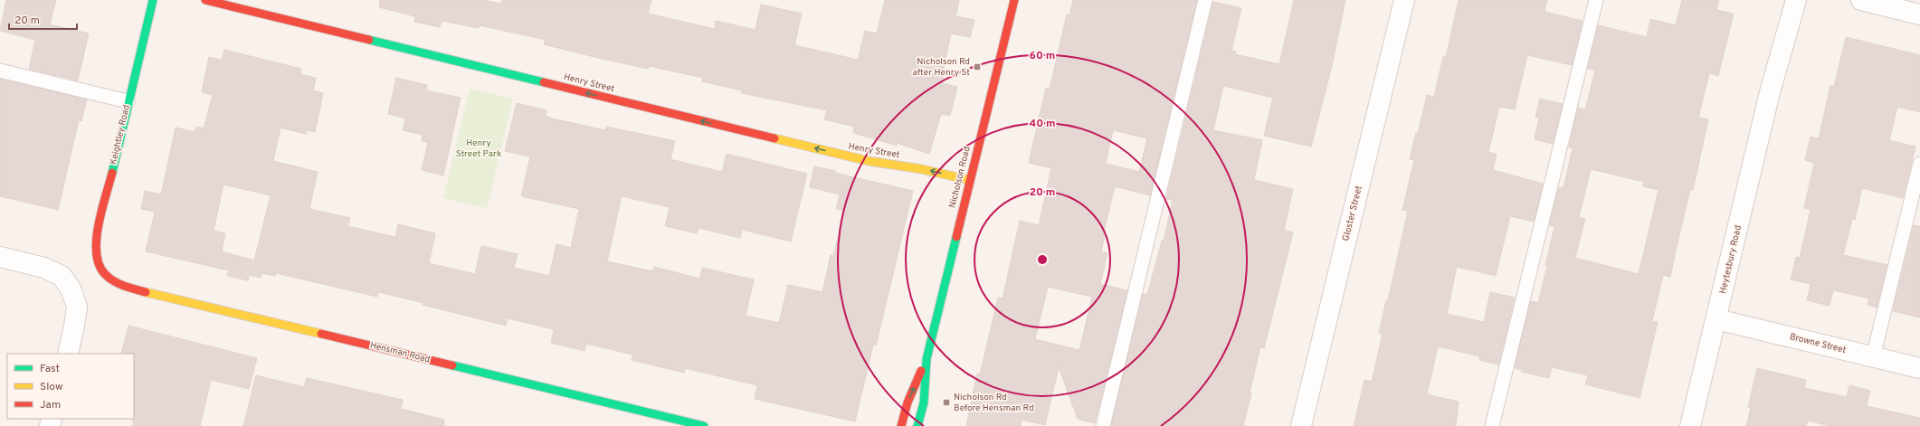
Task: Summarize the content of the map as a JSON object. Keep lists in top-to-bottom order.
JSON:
{
  "streets": {
    "street": [
      "Henry Street",
      "Keightley Road",
      "Nicholson Road",
      "Gloster Street",
      "Heytesbury Road",
      "Browne Street",
      "Hensman Road"
    ]
  },
  "crossings": [
    ["Henry Street", "Nicholson Road"],
    ["Keightley Road", "Hensman Road"],
    ["Heytesbury Road", "Browne Street"]
  ],
  "one_way": ["Henry Street"],
  "parks": ["Henry Street Park"],
  "places": {
    "transit": ["Nicholson Rd after Henry St", "Nicholson Rd Before Hensman Rd"]
  },
  "legend": ["Fast", "Slow", "Jam"],
  "scale_bar": "20 m",
  "rings": ["60 m", "40 m", "20 m"]
}
